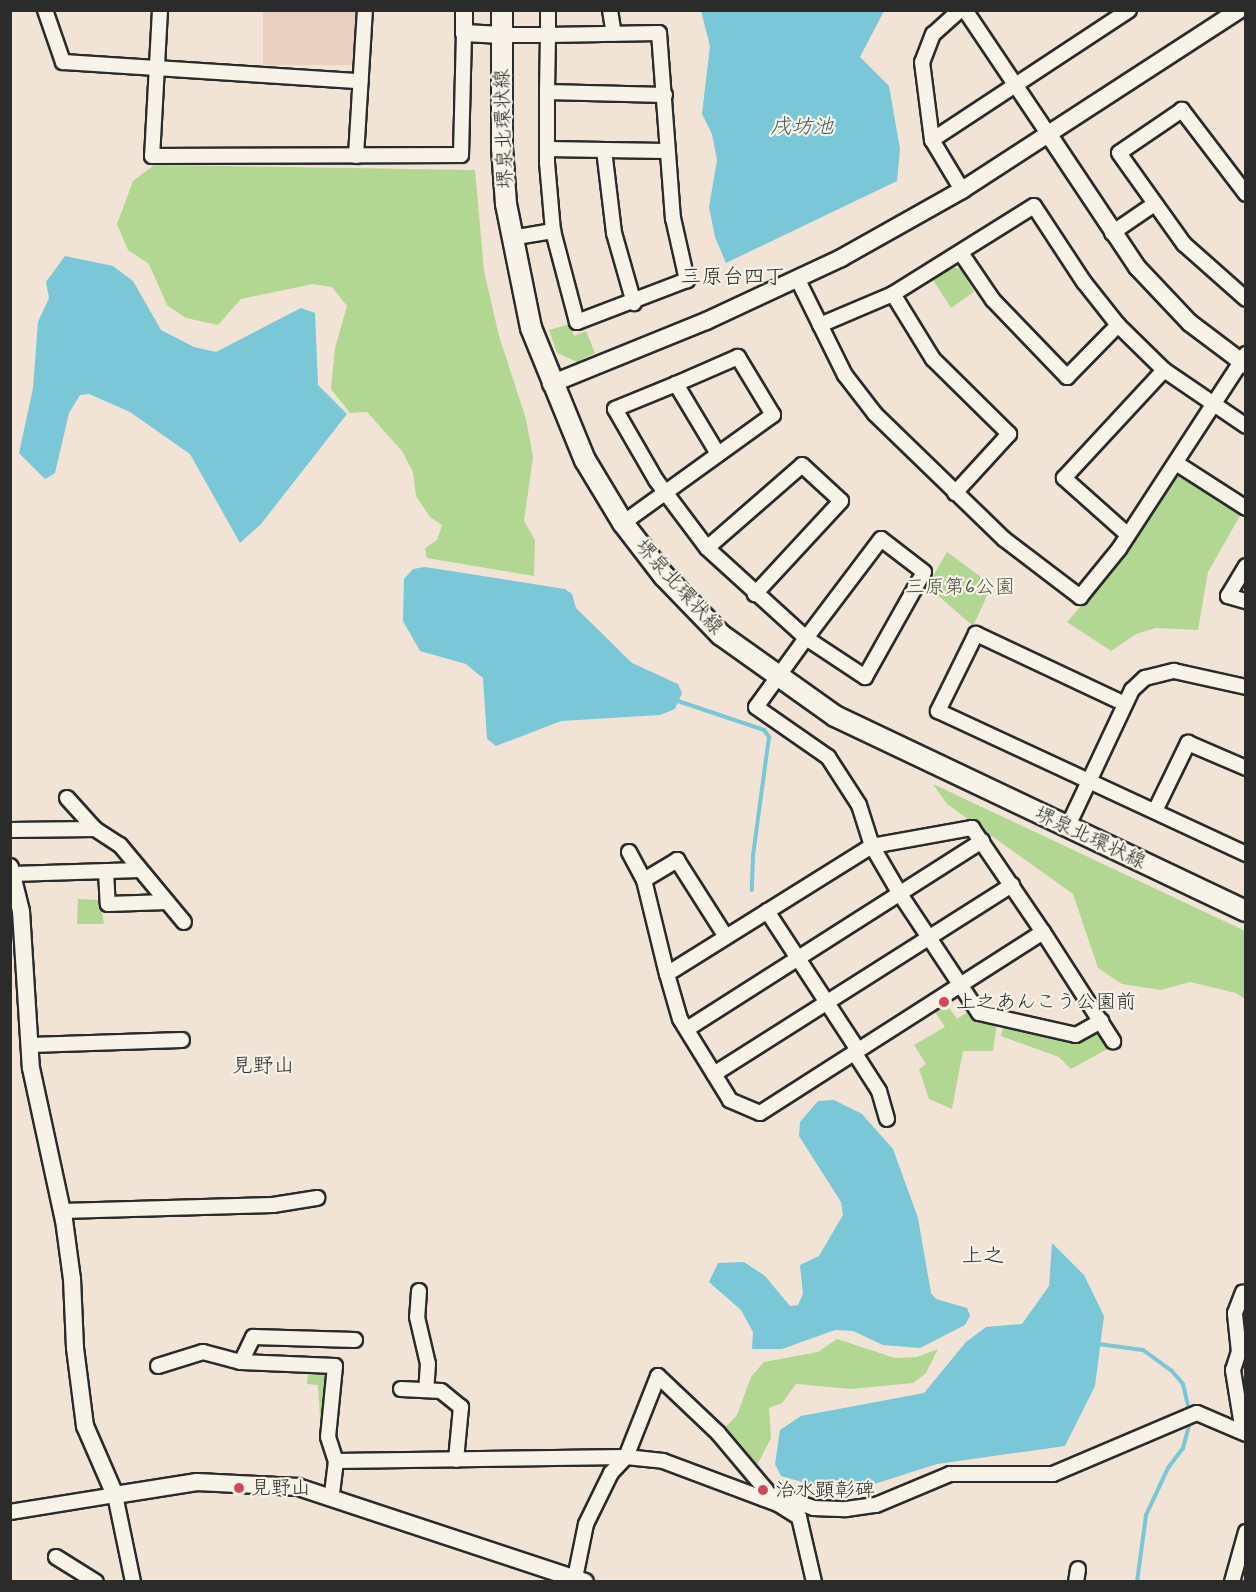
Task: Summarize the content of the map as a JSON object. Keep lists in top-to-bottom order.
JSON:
{
  "streets": {
    "main road": ["堺泉北環状線"]
  },
  "districts": ["三原台四丁", "見野山", "上之"],
  "water": ["戌坊池"],
  "parks": ["三原第6公園"],
  "places": ["上之あんこう公園前", "見野山", "治水顕彰碑"]
}
